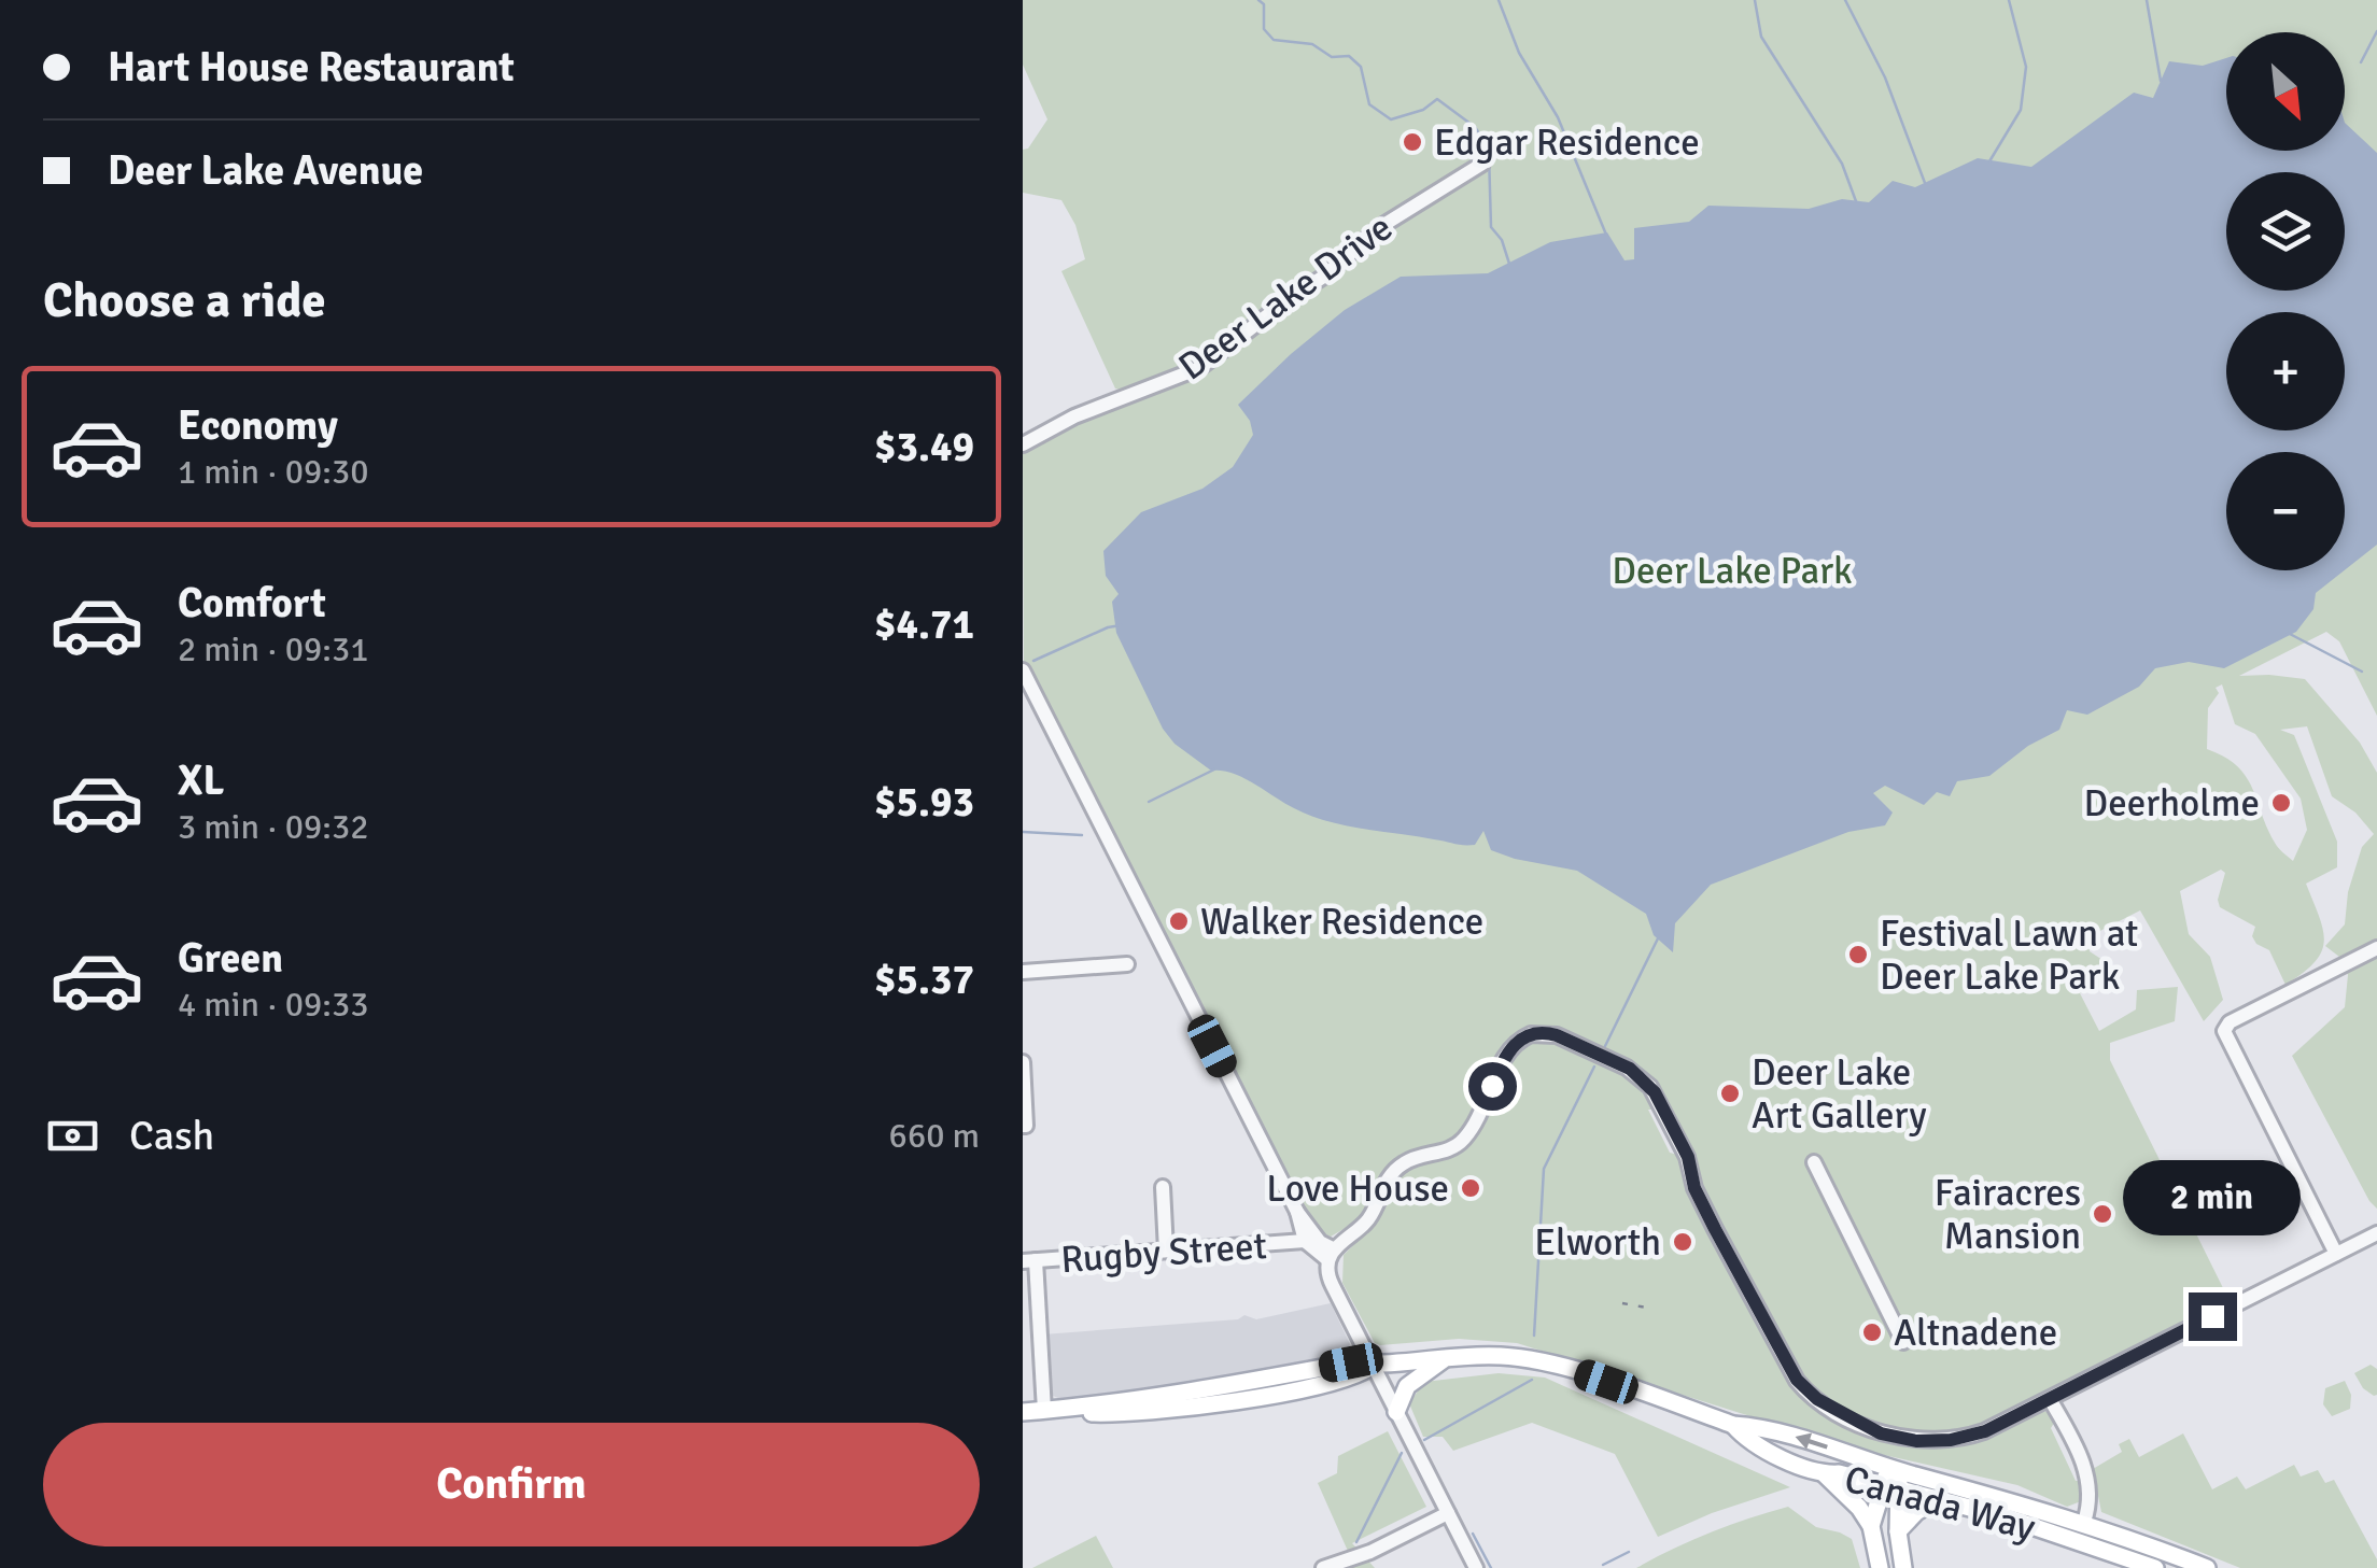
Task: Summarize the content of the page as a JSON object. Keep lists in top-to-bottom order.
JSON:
{
  "streets": {
    "main road": ["Canada Way"],
    "street": ["Deer Lake Drive", "Rugby Street"]
  },
  "parks": ["Deer Lake Park"],
  "places": [
    "Edgar Residence",
    "Deerholme",
    "Walker Residence",
    "Festival Lawn at Deer Lake Park",
    "Deer Lake Art Gallery",
    "Love House",
    "Fairacres Mansion",
    "Elworth",
    "Altnadene"
  ],
  "north": "bottom right",
  "page": {
    "banner": ["Hart House Restaurant", "Deer Lake Avenue"],
    "map_buttons": ["+", "−"],
    "heading": "Choose a ride",
    "list": [
      {
        "name": "Economy",
        "note": "1 min · 09:30",
        "value": "$3.49"
      },
      {
        "name": "Comfort",
        "note": "2 min · 09:31",
        "value": "$4.71"
      },
      {
        "name": "XL",
        "note": "3 min · 09:32",
        "value": "$5.93"
      },
      {
        "name": "Green",
        "note": "4 min · 09:33",
        "value": "$5.37"
      }
    ],
    "pay": ["Cash", "660 m"],
    "bubble": "2 min",
    "buttons": "Confirm"
  }
}
